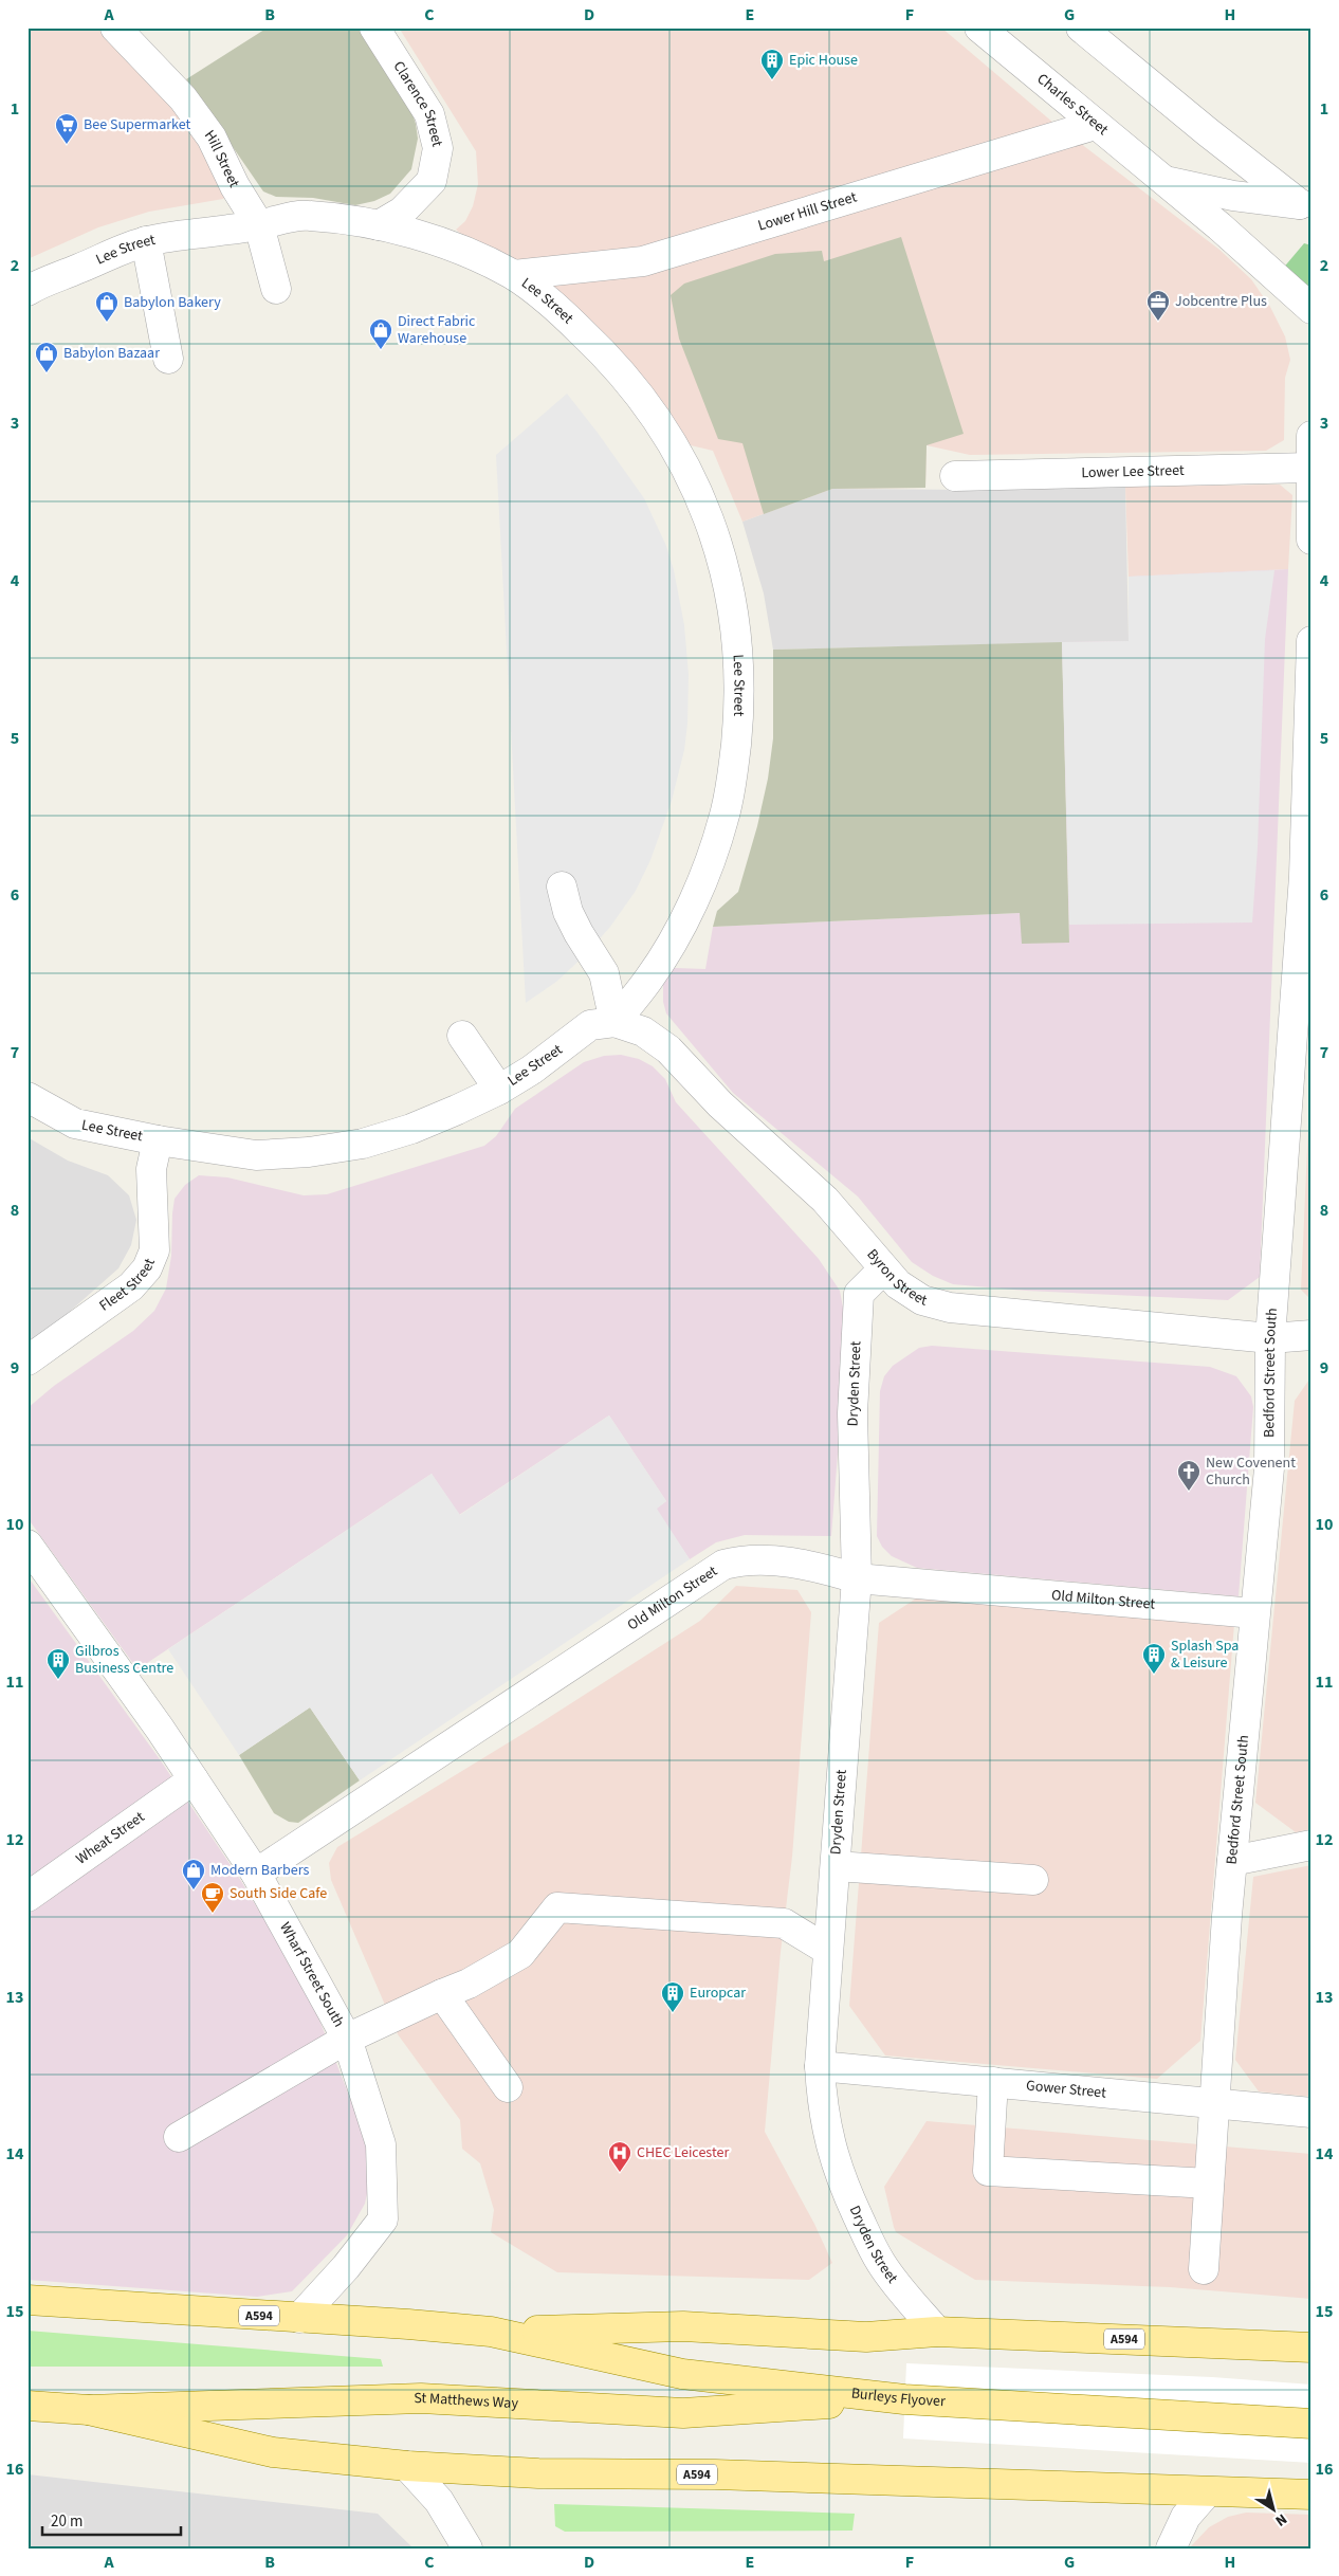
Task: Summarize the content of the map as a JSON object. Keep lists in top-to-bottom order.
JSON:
{
  "streets": {
    "main road": ["A594", "Burleys Flyover", "St Matthews Way"],
    "street": [
      "Clarence Street",
      "Charles Street",
      "Hill Street",
      "Lower Hill Street",
      "Lee Street",
      "Lower Lee Street",
      "Byron Street",
      "Fleet Street",
      "Bedford Street South",
      "Dryden Street",
      "Old Milton Street",
      "Wheat Street",
      "Wharf Street South",
      "Gower Street"
    ]
  },
  "crossings": [
    ["Clarence Street", "Lee Street"],
    ["Charles Street", "Lower Hill Street"],
    ["Hill Street", "Lee Street"],
    ["Lower Hill Street", "Lee Street"],
    ["Lee Street", "Byron Street"],
    ["Lee Street", "Fleet Street"],
    ["Byron Street", "Bedford Street South"],
    ["Byron Street", "Dryden Street"],
    ["Bedford Street South", "Old Milton Street"],
    ["Bedford Street South", "Gower Street"],
    ["Dryden Street", "Old Milton Street"],
    ["Dryden Street", "Gower Street"],
    ["Dryden Street", "A594"],
    ["Old Milton Street", "Wharf Street South"],
    ["Wheat Street", "Wharf Street South"],
    ["Wharf Street South", "A594"],
    ["A594", "Burleys Flyover"],
    ["A594", "St Matthews Way"],
    ["Burleys Flyover", "St Matthews Way"]
  ],
  "places": {
    "building": [
      "Epic House",
      "Splash Spa & Leisure",
      "Gilbros Business Centre",
      "Europcar"
    ],
    "supermarket": ["Bee Supermarket"],
    "office": ["Jobcentre Plus"],
    "shop": [
      "Babylon Bakery",
      "Direct Fabric Warehouse",
      "Babylon Bazaar",
      "Modern Barbers"
    ],
    "church": ["New Covenent Church"],
    "cafe": ["South Side Cafe"],
    "hospital": ["CHEC Leicester"]
  },
  "scale_bar": "20 m",
  "north": "bottom right",
  "grid": {
    "columns": [
      "A",
      "B",
      "C",
      "D",
      "E",
      "F",
      "G",
      "H"
    ],
    "rows": [
      "1",
      "2",
      "3",
      "4",
      "5",
      "6",
      "7",
      "8",
      "9",
      "10",
      "11",
      "12",
      "13",
      "14",
      "15",
      "16"
    ]
  }
}
